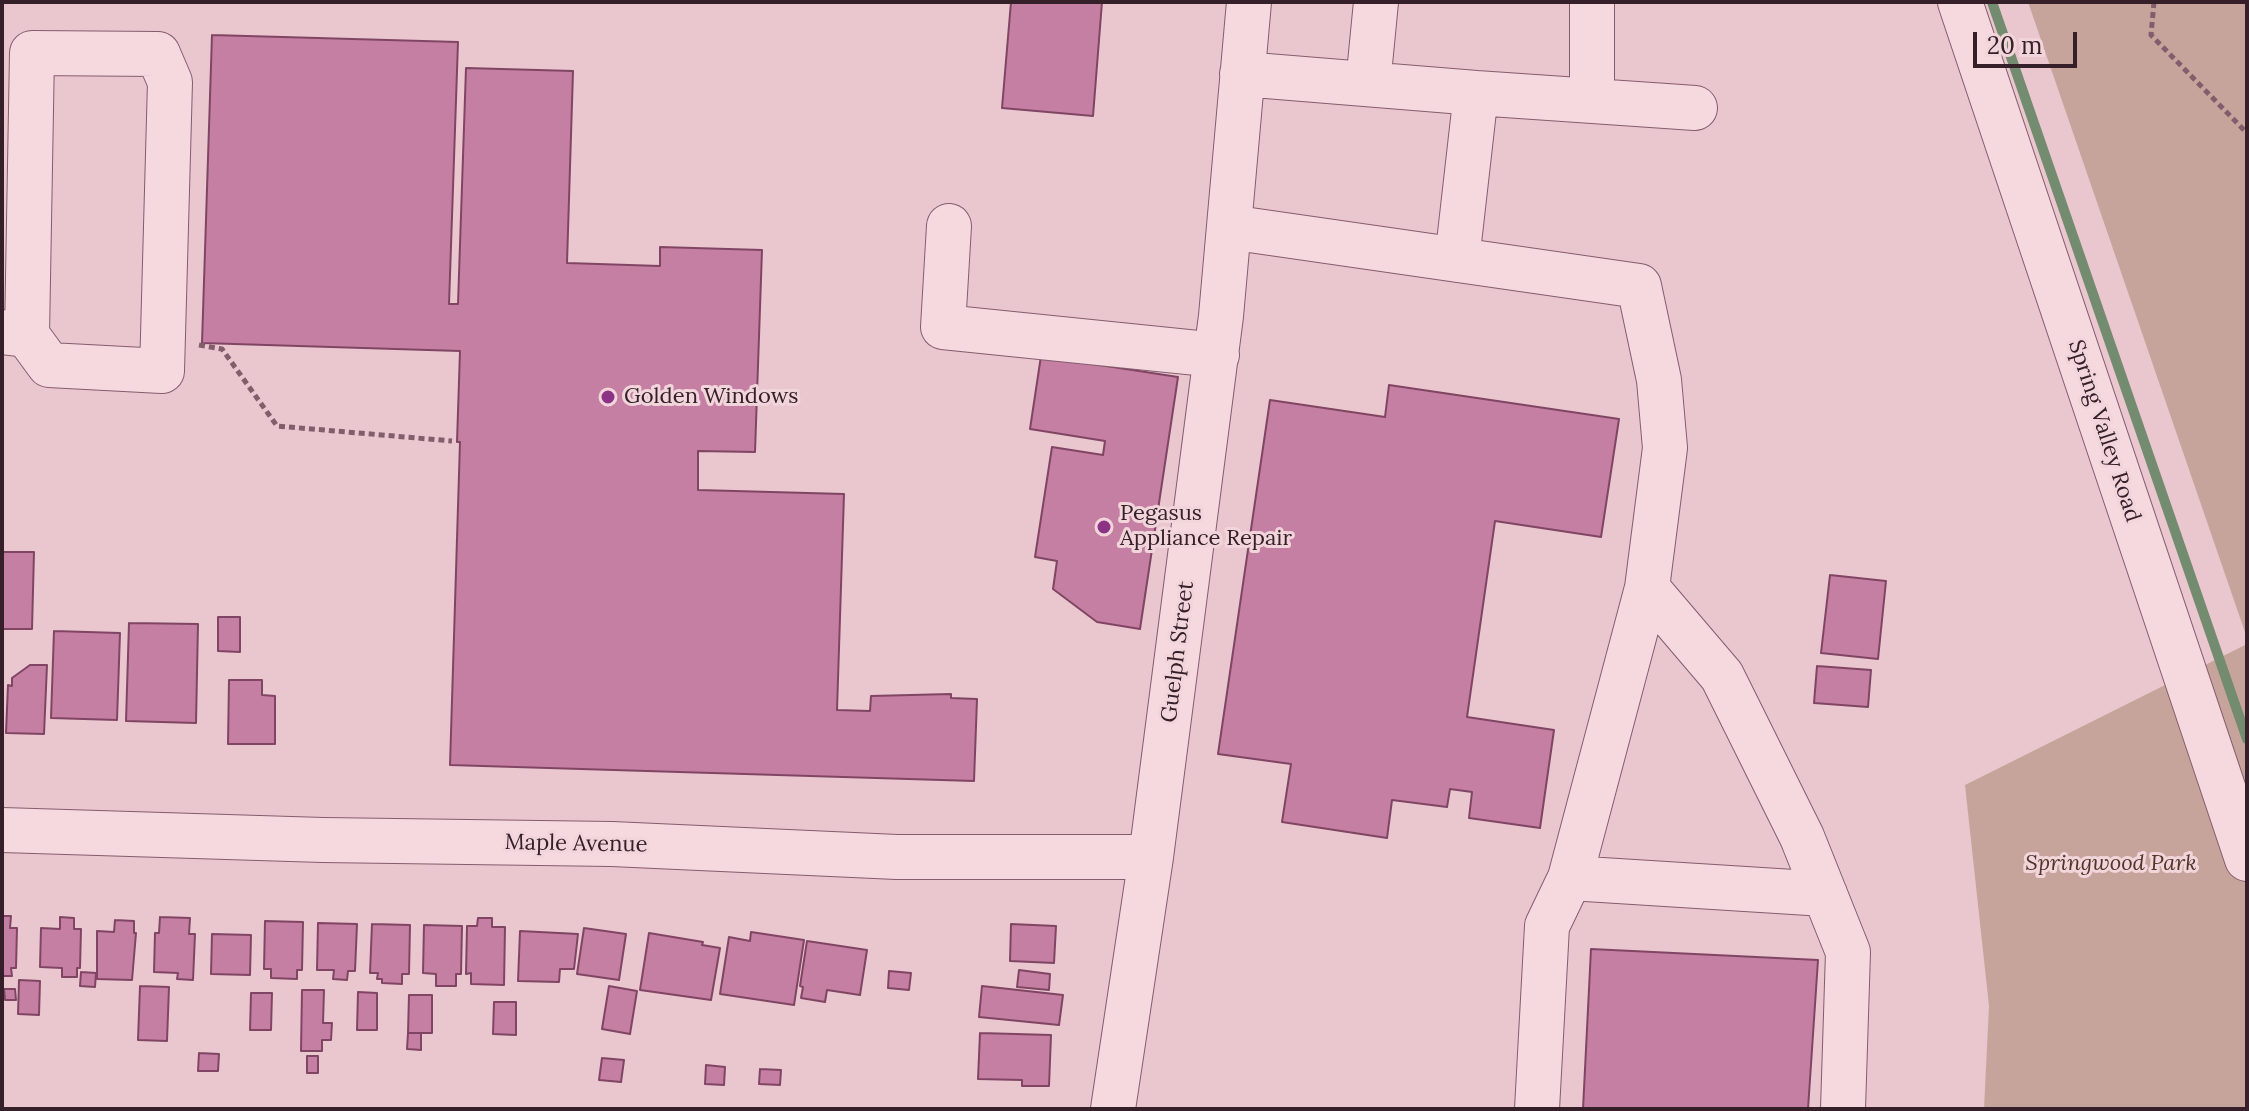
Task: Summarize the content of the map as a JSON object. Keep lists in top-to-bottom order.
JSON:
{
  "streets": {
    "street": ["Spring Valley Road", "Guelph Street", "Maple Avenue"]
  },
  "crossings": [
    ["Guelph Street", "Maple Avenue"]
  ],
  "parks": ["Springwood Park"],
  "places": ["Golden Windows", "Pegasus Appliance Repair"],
  "scale_bar": "20 m"
}
